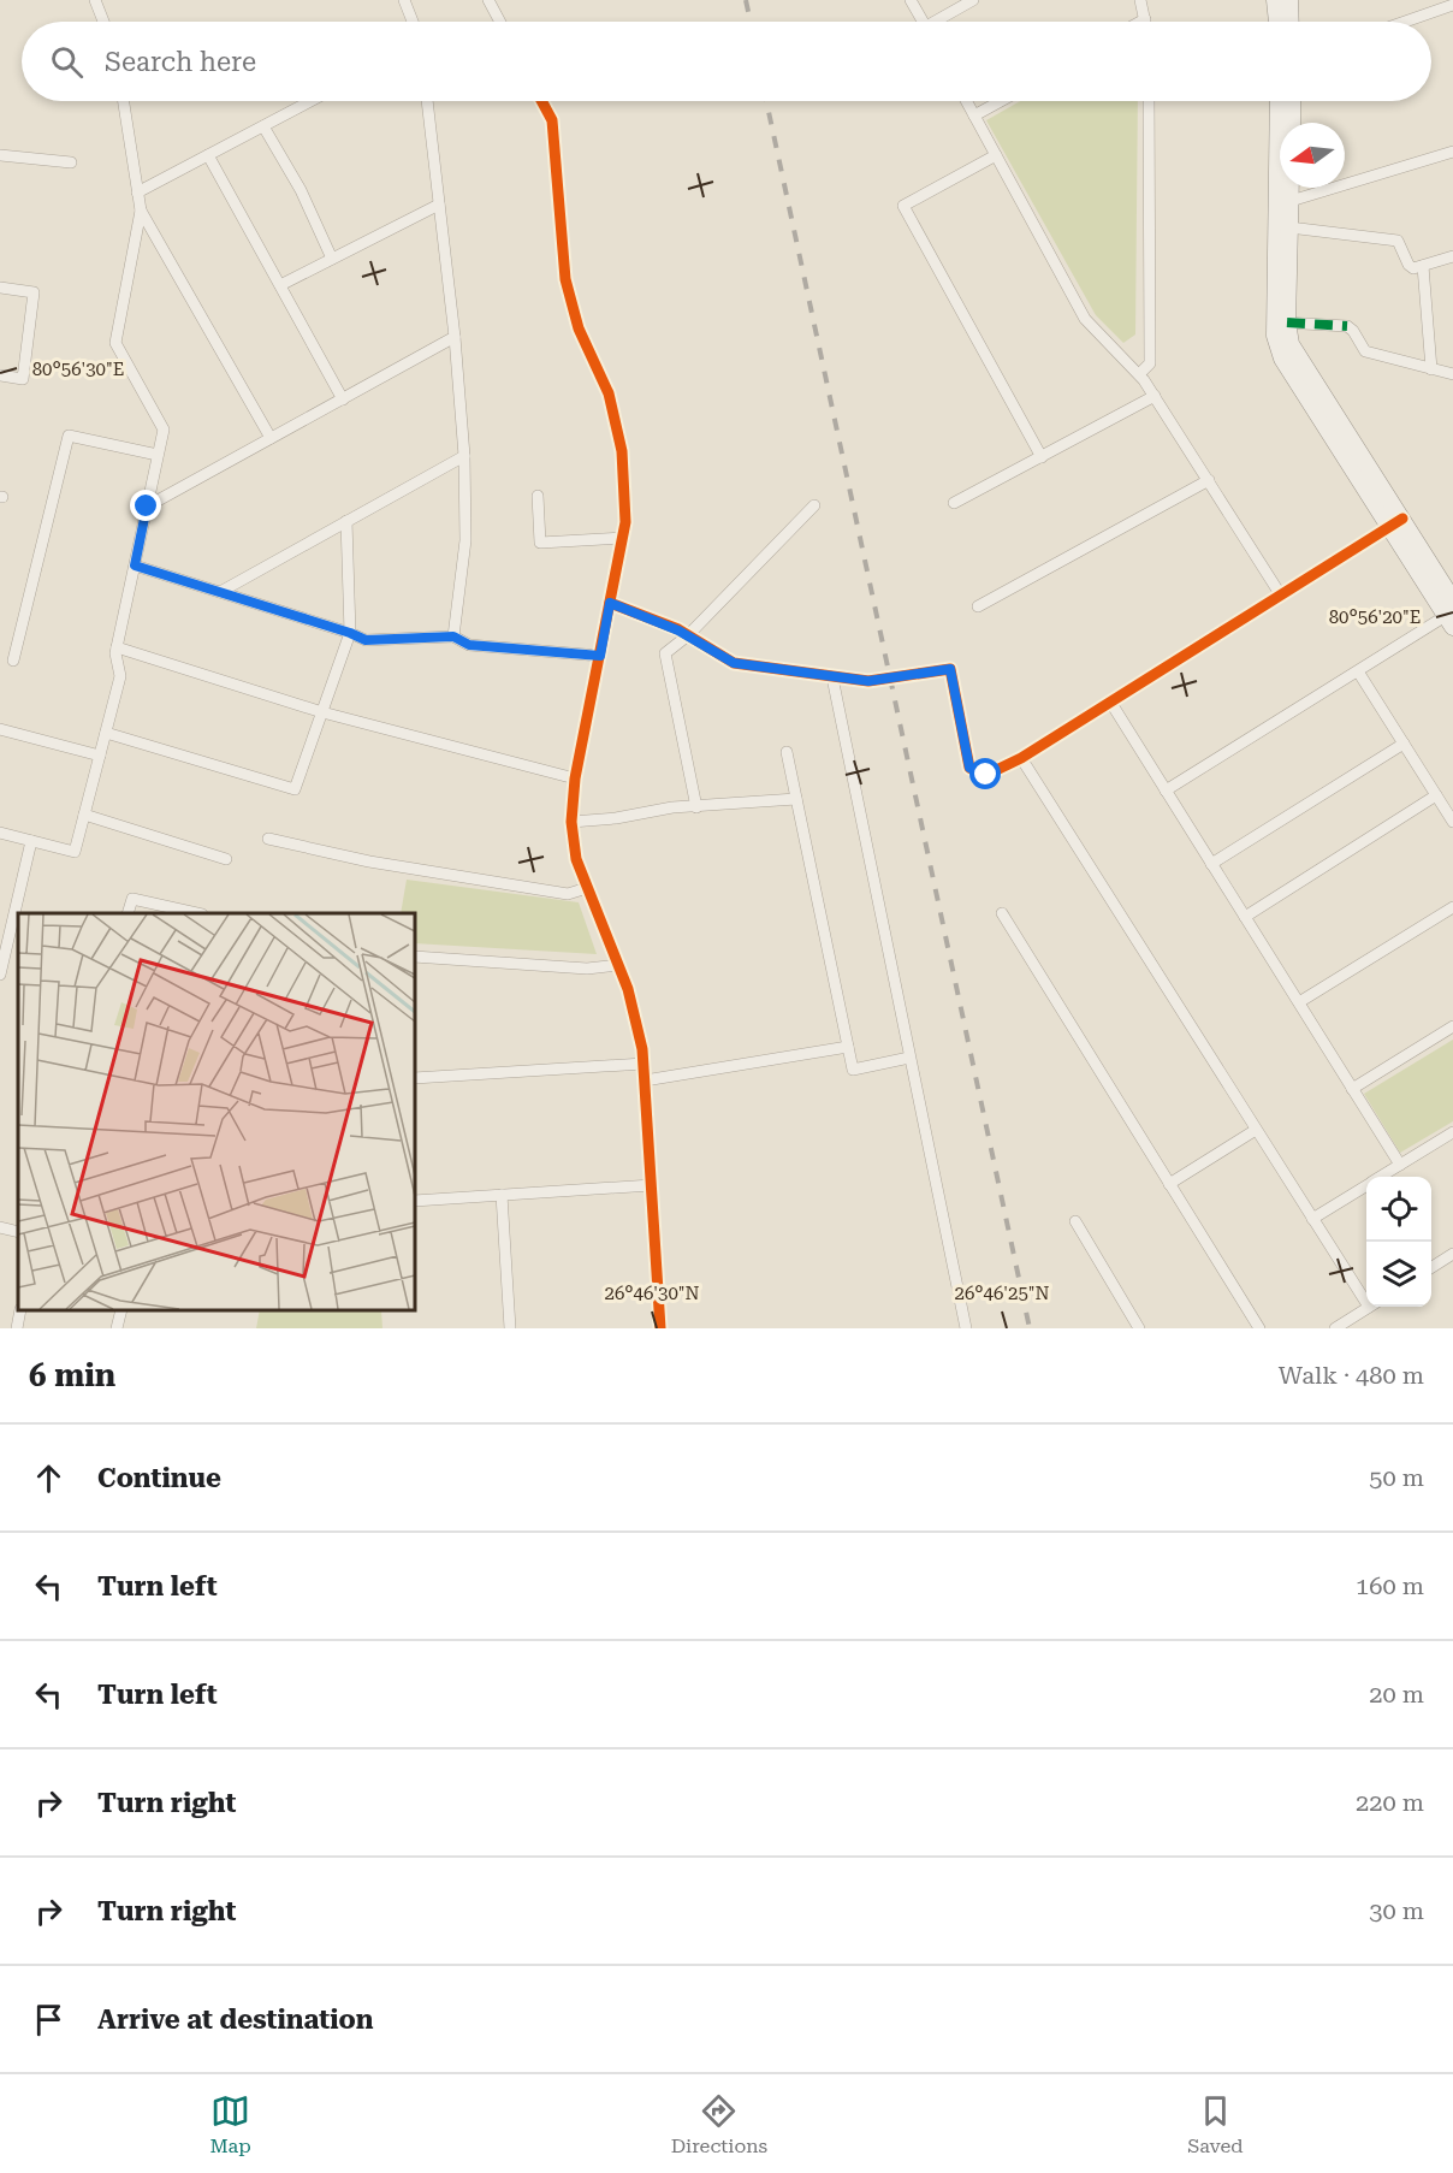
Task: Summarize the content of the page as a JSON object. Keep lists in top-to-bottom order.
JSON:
{
  "north": "left",
  "page": {
    "search": "Search here",
    "heading": ["6 min", "Walk · 480 m"],
    "list": [
      ["Continue", "50 m"],
      ["Turn left", "160 m"],
      ["Turn left", "20 m"],
      ["Turn right", "220 m"],
      ["Turn right", "30 m"],
      "Arrive at destination"
    ],
    "nav": ["Map", "Directions", "Saved"]
  },
  "coordinates": [
    "80°56'30\"E",
    "80°56'20\"E",
    "26°46'30\"N",
    "26°46'25\"N"
  ]
}
